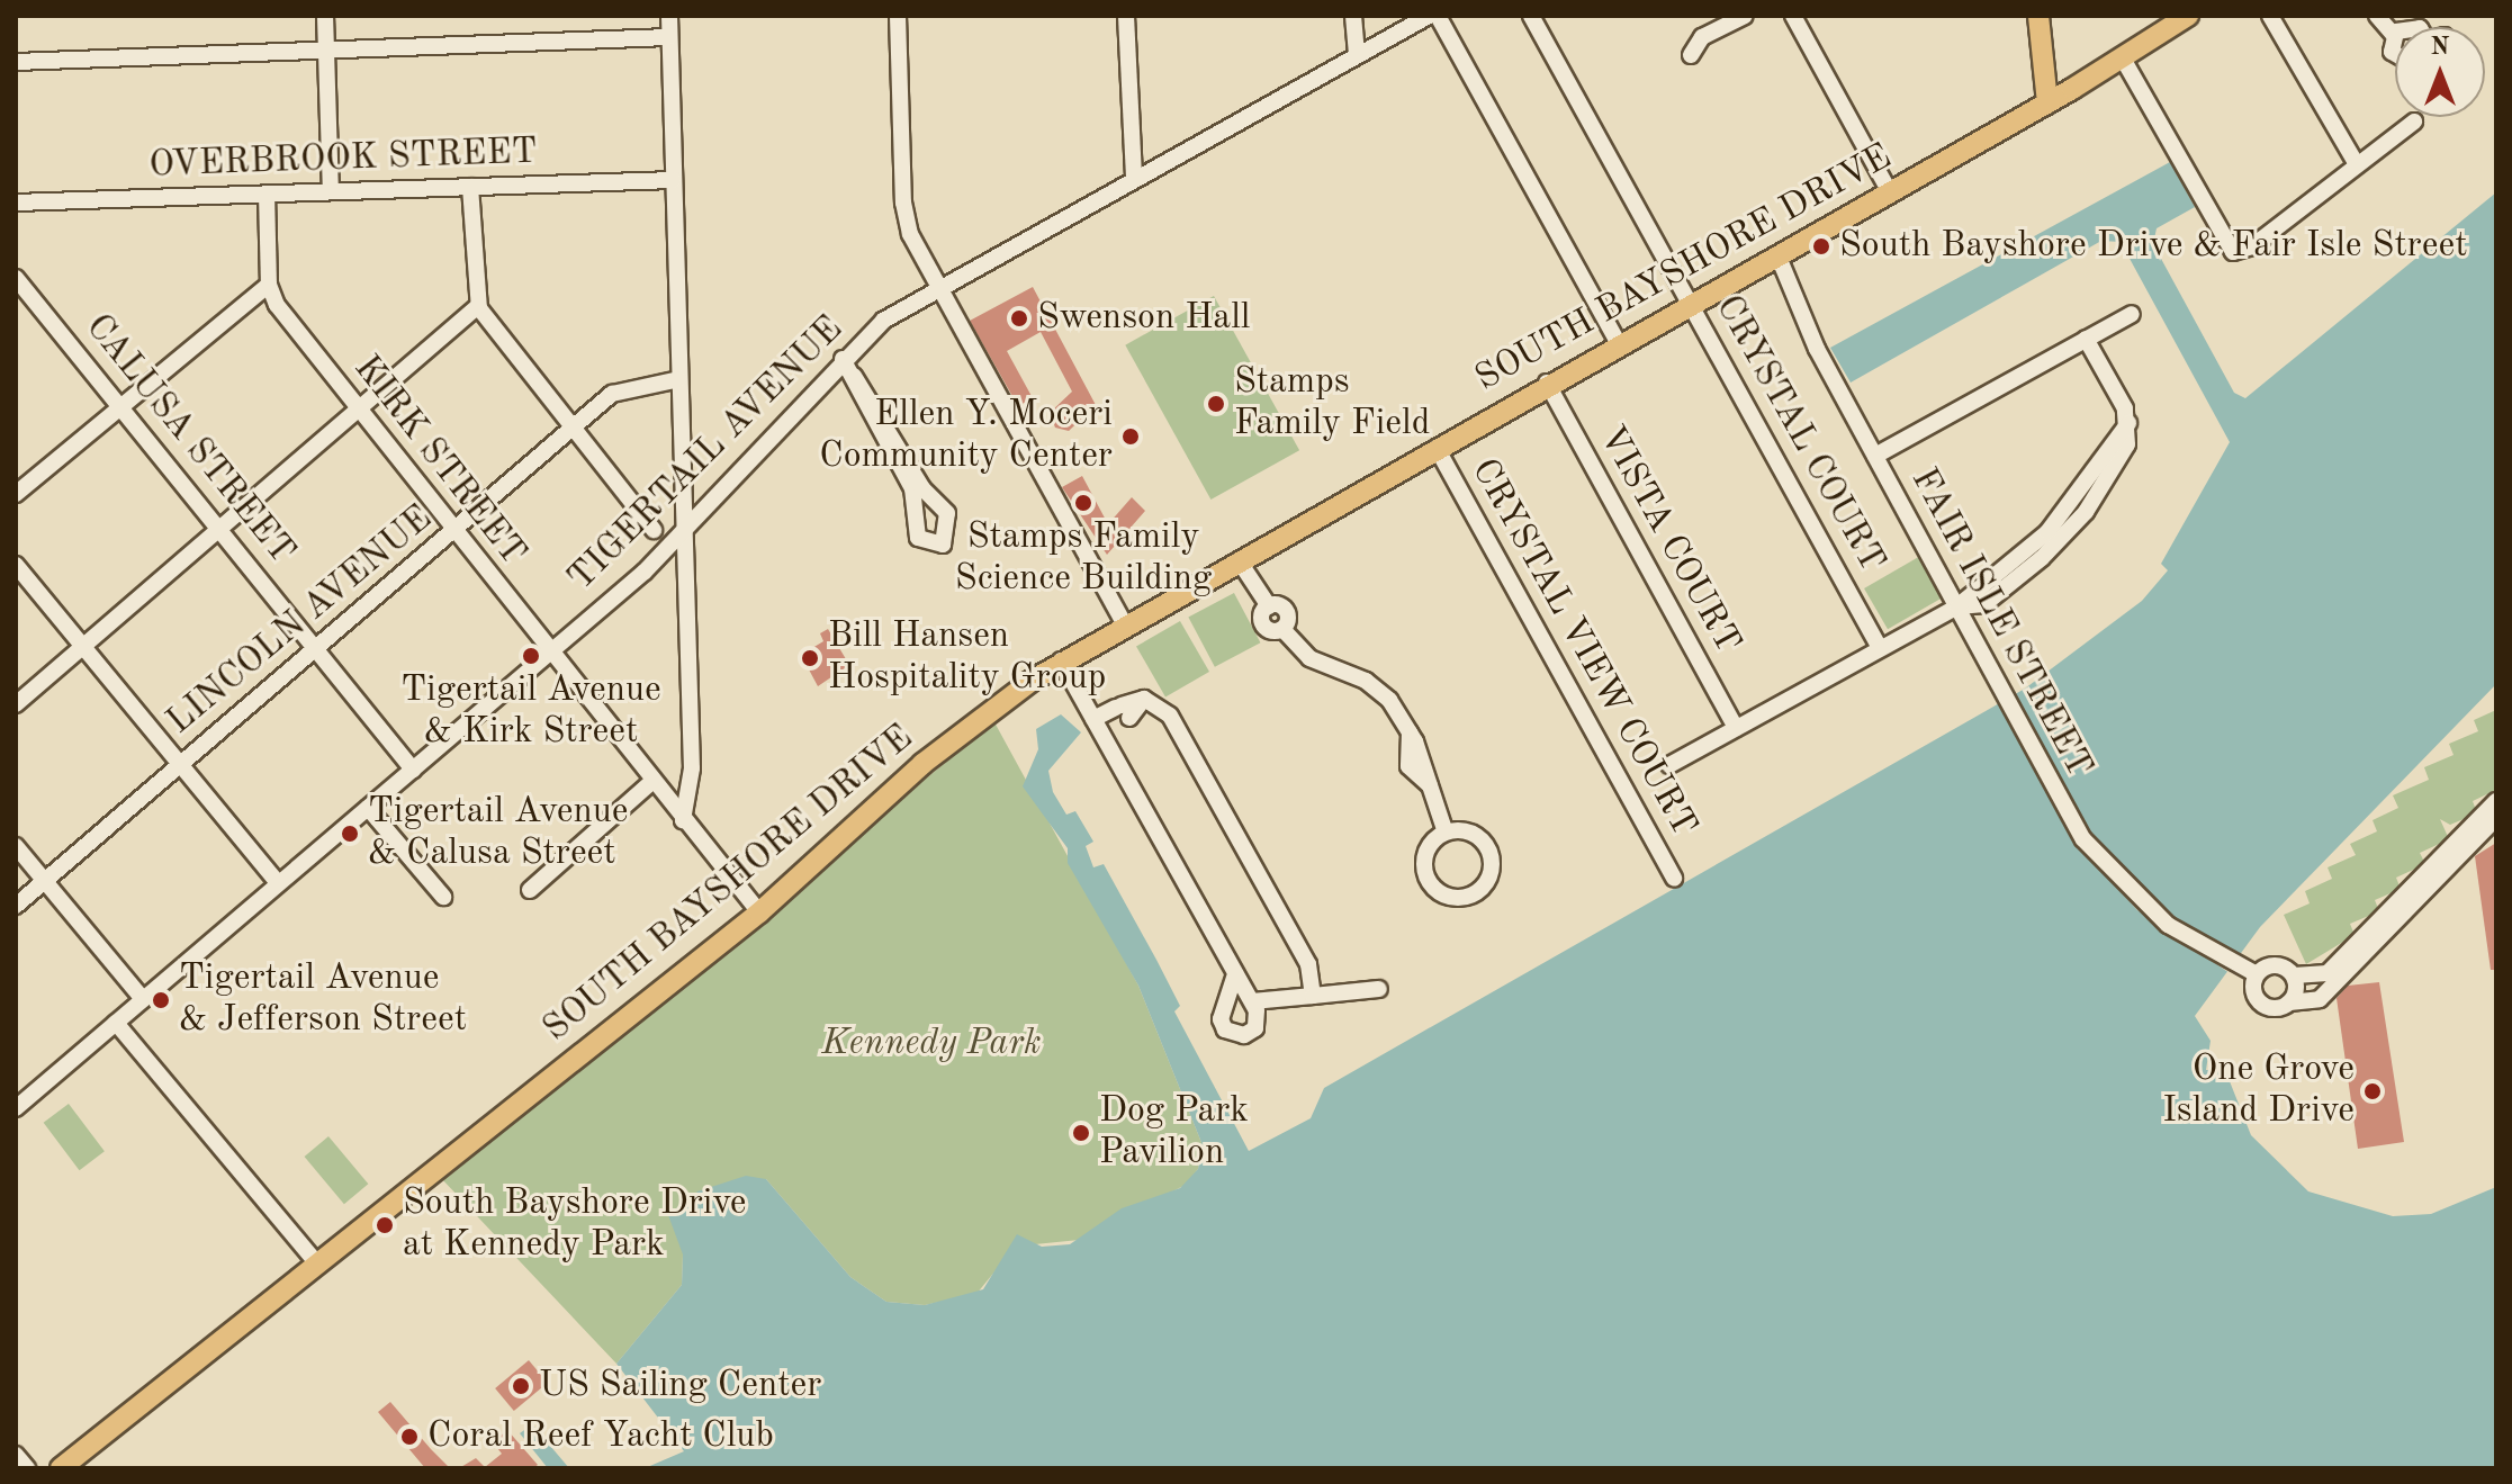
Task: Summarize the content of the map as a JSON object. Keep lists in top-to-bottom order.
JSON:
{
  "streets": {
    "main road": ["SOUTH BAYSHORE DRIVE"],
    "street": [
      "OVERBROOK STREET",
      "CRYSTAL COURT",
      "CALUSA STREET",
      "TIGERTAIL AVENUE",
      "KIRK STREET",
      "VISTA COURT",
      "LINCOLN AVENUE",
      "FAIR ISLE STREET",
      "CRYSTAL VIEW COURT"
    ]
  },
  "crossings": [
    ["SOUTH BAYSHORE DRIVE", "CRYSTAL COURT"],
    ["SOUTH BAYSHORE DRIVE", "KIRK STREET"],
    ["SOUTH BAYSHORE DRIVE", "VISTA COURT"],
    ["SOUTH BAYSHORE DRIVE", "FAIR ISLE STREET"],
    ["SOUTH BAYSHORE DRIVE", "CRYSTAL VIEW COURT"],
    ["CALUSA STREET", "TIGERTAIL AVENUE"],
    ["CALUSA STREET", "LINCOLN AVENUE"],
    ["TIGERTAIL AVENUE", "KIRK STREET"],
    ["KIRK STREET", "LINCOLN AVENUE"]
  ],
  "parks": ["Kennedy Park"],
  "places": [
    "South Bayshore Drive & Fair Isle Street",
    "Swenson Hall",
    "Stamps Family Field",
    "Ellen Y. Moceri Community Center",
    "Stamps Family Science Building",
    "Tigertail Avenue & Kirk Street",
    "Bill Hansen Hospitality Group",
    "Tigertail Avenue & Calusa Street",
    "Tigertail Avenue & Jefferson Street",
    "One Grove Island Drive",
    "Dog Park Pavilion",
    "South Bayshore Drive at Kennedy Park",
    "US Sailing Center",
    "Coral Reef Yacht Club"
  ],
  "north": "top"
}
